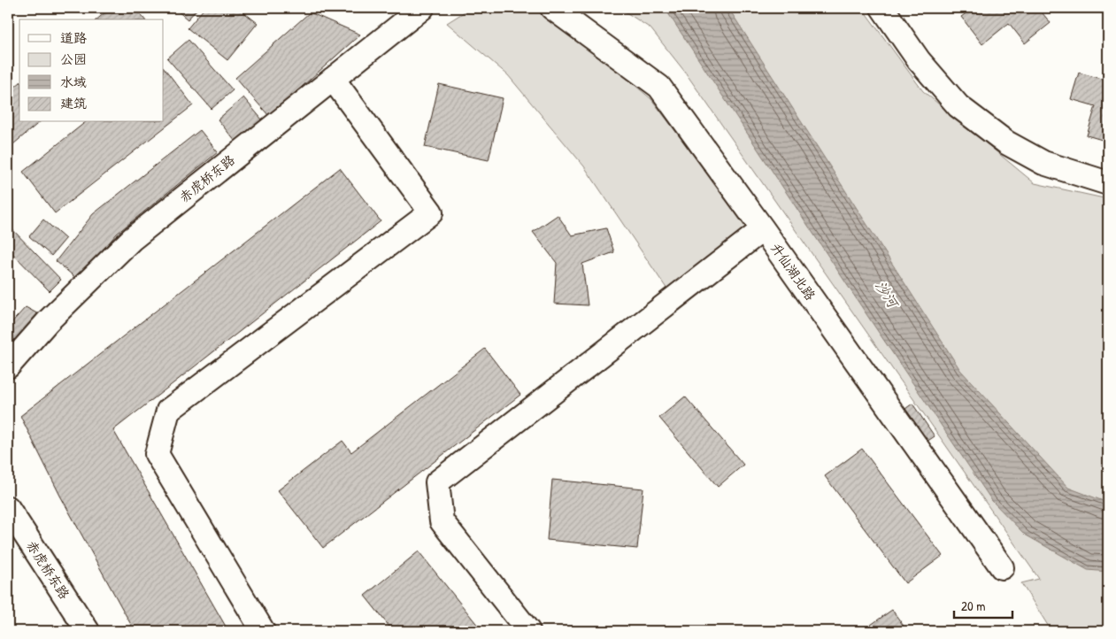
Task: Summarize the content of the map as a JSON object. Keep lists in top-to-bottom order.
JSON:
{
  "streets": {
    "street": ["赤虎桥东路", "升仙湖北路"]
  },
  "water": ["沙河"],
  "legend": [
    "道路",
    "公园",
    "水域",
    "建筑"
  ],
  "scale_bar": "20 m"
}
